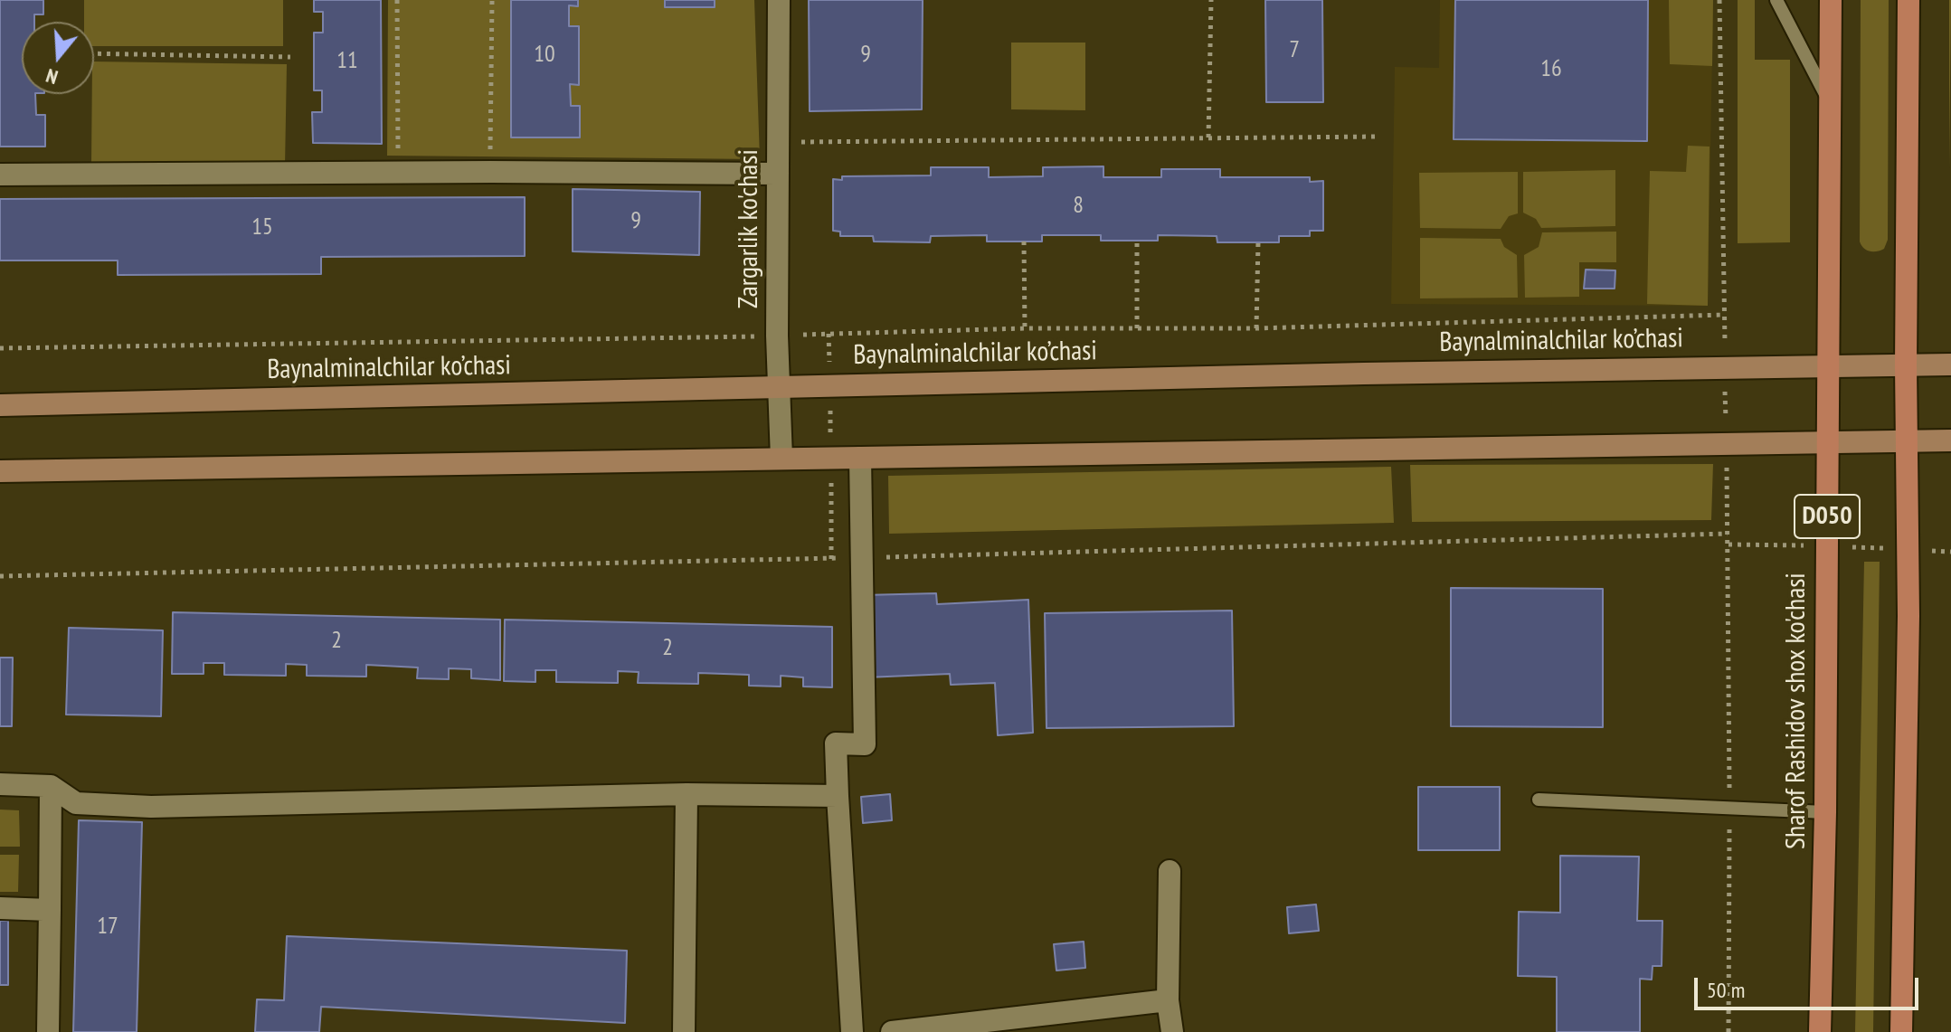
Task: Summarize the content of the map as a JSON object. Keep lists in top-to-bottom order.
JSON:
{
  "streets": {
    "main road": ["Baynalminalchilar ko’chasi", "D050", "Sharof Rashidov shox ko'chasi"],
    "street": ["Zargarlik ko'chasi"]
  },
  "crossings": [
    ["Zargarlik ko'chasi", "Baynalminalchilar ko’chasi"],
    ["Baynalminalchilar ko’chasi", "Sharof Rashidov shox ko'chasi"]
  ],
  "house_numbers": [
    "7",
    "10",
    "9",
    "11",
    "16",
    "8",
    "9",
    "15",
    "2",
    "2",
    "17"
  ],
  "scale_bar": "50 m",
  "north": "bottom"
}
